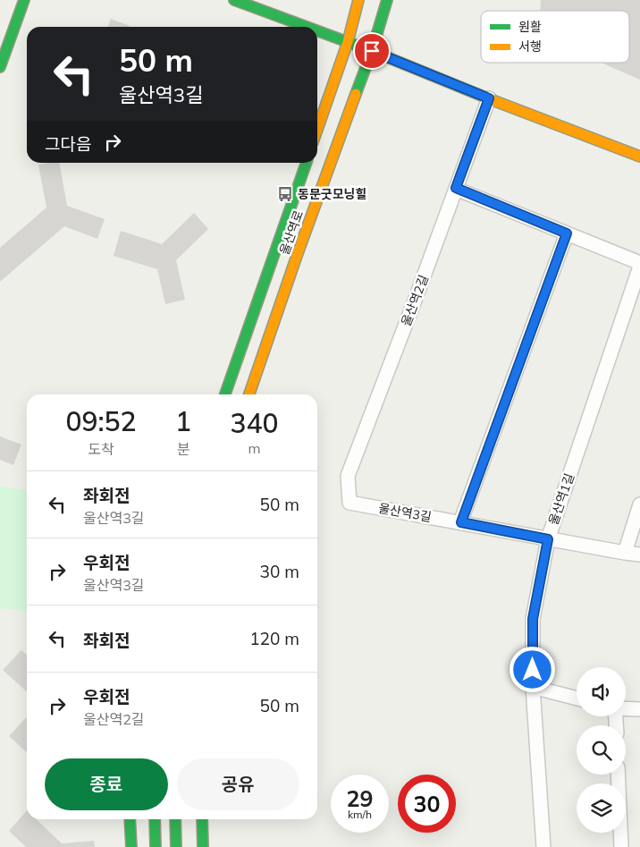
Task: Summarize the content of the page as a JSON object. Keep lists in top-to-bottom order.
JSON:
{
  "streets": {
    "main road": ["울산역로"],
    "street": ["울산역2길", "울산역1길", "울산역3길"]
  },
  "crossings": [
    ["울산역2길", "울산역3길"],
    ["울산역1길", "울산역3길"]
  ],
  "places": {
    "bus stop": ["동문굿모닝힐"]
  },
  "legend": ["원활", "서행"],
  "page": {
    "turn": ["50 m", "울산역3길"],
    "then": "그다음",
    "eta": [
      "09:52",
      "도착",
      "1",
      "분",
      "340",
      "m"
    ],
    "list": [
      {
        "name": "좌회전",
        "note": "울산역3길",
        "value": "50 m"
      },
      {
        "name": "우회전",
        "note": "울산역3길",
        "value": "30 m"
      },
      {
        "name": "좌회전",
        "value": "120 m"
      },
      {
        "name": "우회전",
        "note": "울산역2길",
        "value": "50 m"
      }
    ],
    "buttons": ["종료", "공유"],
    "speed": "29 km/h",
    "limit": "30"
  }
}
